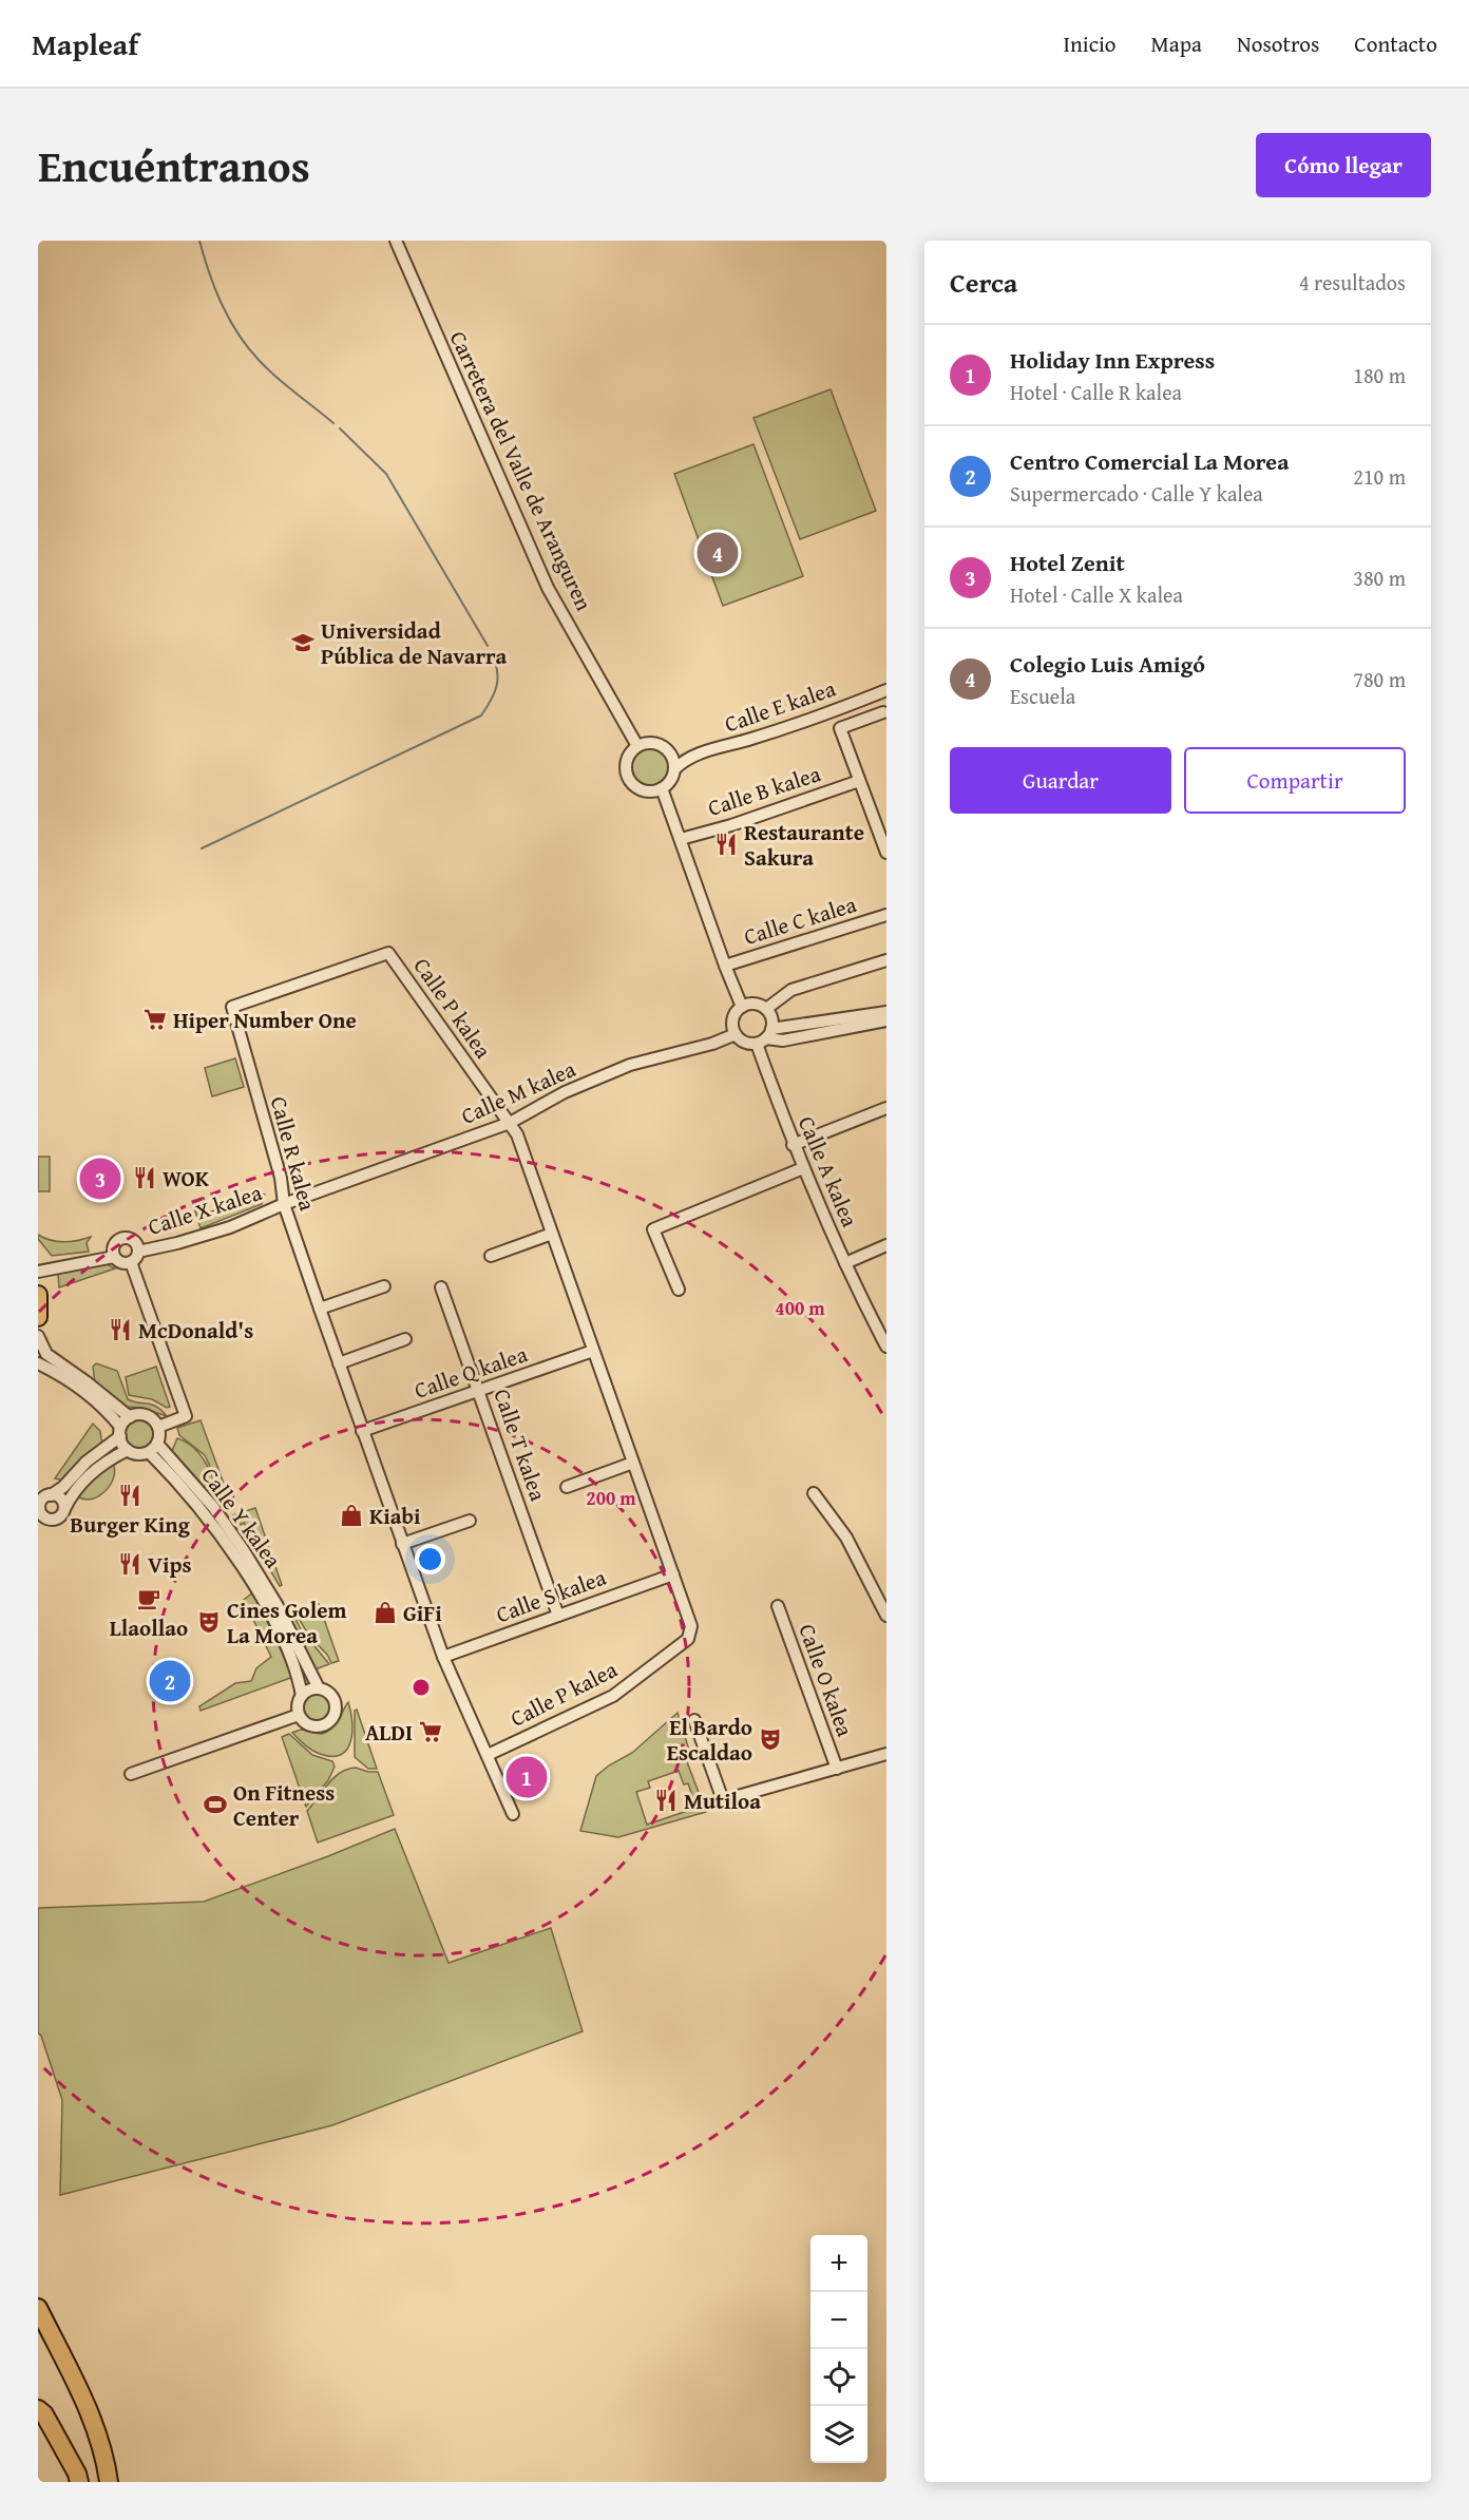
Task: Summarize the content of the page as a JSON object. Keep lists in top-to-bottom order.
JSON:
{
  "streets": {
    "street": [
      "Carretera del Valle de Aranguren",
      "Calle E kalea",
      "Calle B kalea",
      "Calle C kalea",
      "Calle P kalea",
      "Calle M kalea",
      "Calle R kalea",
      "Calle A kalea",
      "Calle X kalea",
      "Calle Q kalea",
      "Calle T kalea",
      "Calle Y kalea",
      "Calle S kalea",
      "Calle O kalea"
    ]
  },
  "crossings": [
    ["Calle P kalea", "Calle M kalea"],
    ["Calle P kalea", "Calle R kalea"],
    ["Calle P kalea", "Calle Q kalea"],
    ["Calle P kalea", "Calle S kalea"],
    ["Calle M kalea", "Calle R kalea"],
    ["Calle M kalea", "Calle A kalea"],
    ["Calle M kalea", "Calle X kalea"],
    ["Calle R kalea", "Calle X kalea"],
    ["Calle R kalea", "Calle Q kalea"],
    ["Calle R kalea", "Calle S kalea"],
    ["Calle Q kalea", "Calle T kalea"],
    ["Calle T kalea", "Calle S kalea"]
  ],
  "places": {
    "school or university": ["Universidad Pública de Navarra"],
    "restaurant": [
      "Restaurante Sakura",
      "WOK",
      "McDonald's",
      "Burger King",
      "Vips",
      "Mutiloa"
    ],
    "supermarket": ["Hiper Number One", "ALDI"],
    "shop": ["Kiabi", "GiFi"],
    "cafe": ["Llaollao"],
    "theatre": ["Cines Golem La Morea", "El Bardo Escaldao"],
    "sports": ["On Fitness Center"]
  },
  "page": {
    "header": "Mapleaf",
    "nav": [
      "Inicio",
      "Mapa",
      "Nosotros",
      "Contacto"
    ],
    "title": "Encuéntranos",
    "buttons": [
      "Cómo llegar",
      ["Guardar", "Compartir"]
    ],
    "heading": ["Cerca", "4 resultados"],
    "list": [
      {
        "mark": "1",
        "name": "Holiday Inn Express",
        "note": "Hotel · Calle R kalea",
        "value": "180 m"
      },
      {
        "mark": "2",
        "name": "Centro Comercial La Morea",
        "note": "Supermercado · Calle Y kalea",
        "value": "210 m"
      },
      {
        "mark": "3",
        "name": "Hotel Zenit",
        "note": "Hotel · Calle X kalea",
        "value": "380 m"
      },
      {
        "mark": "4",
        "name": "Colegio Luis Amigó",
        "note": "Escuela",
        "value": "780 m"
      }
    ],
    "pins": [
      "4",
      "3",
      "2",
      "1"
    ],
    "map_buttons": ["+", "−"]
  },
  "rings": ["400 m", "200 m"]
}
